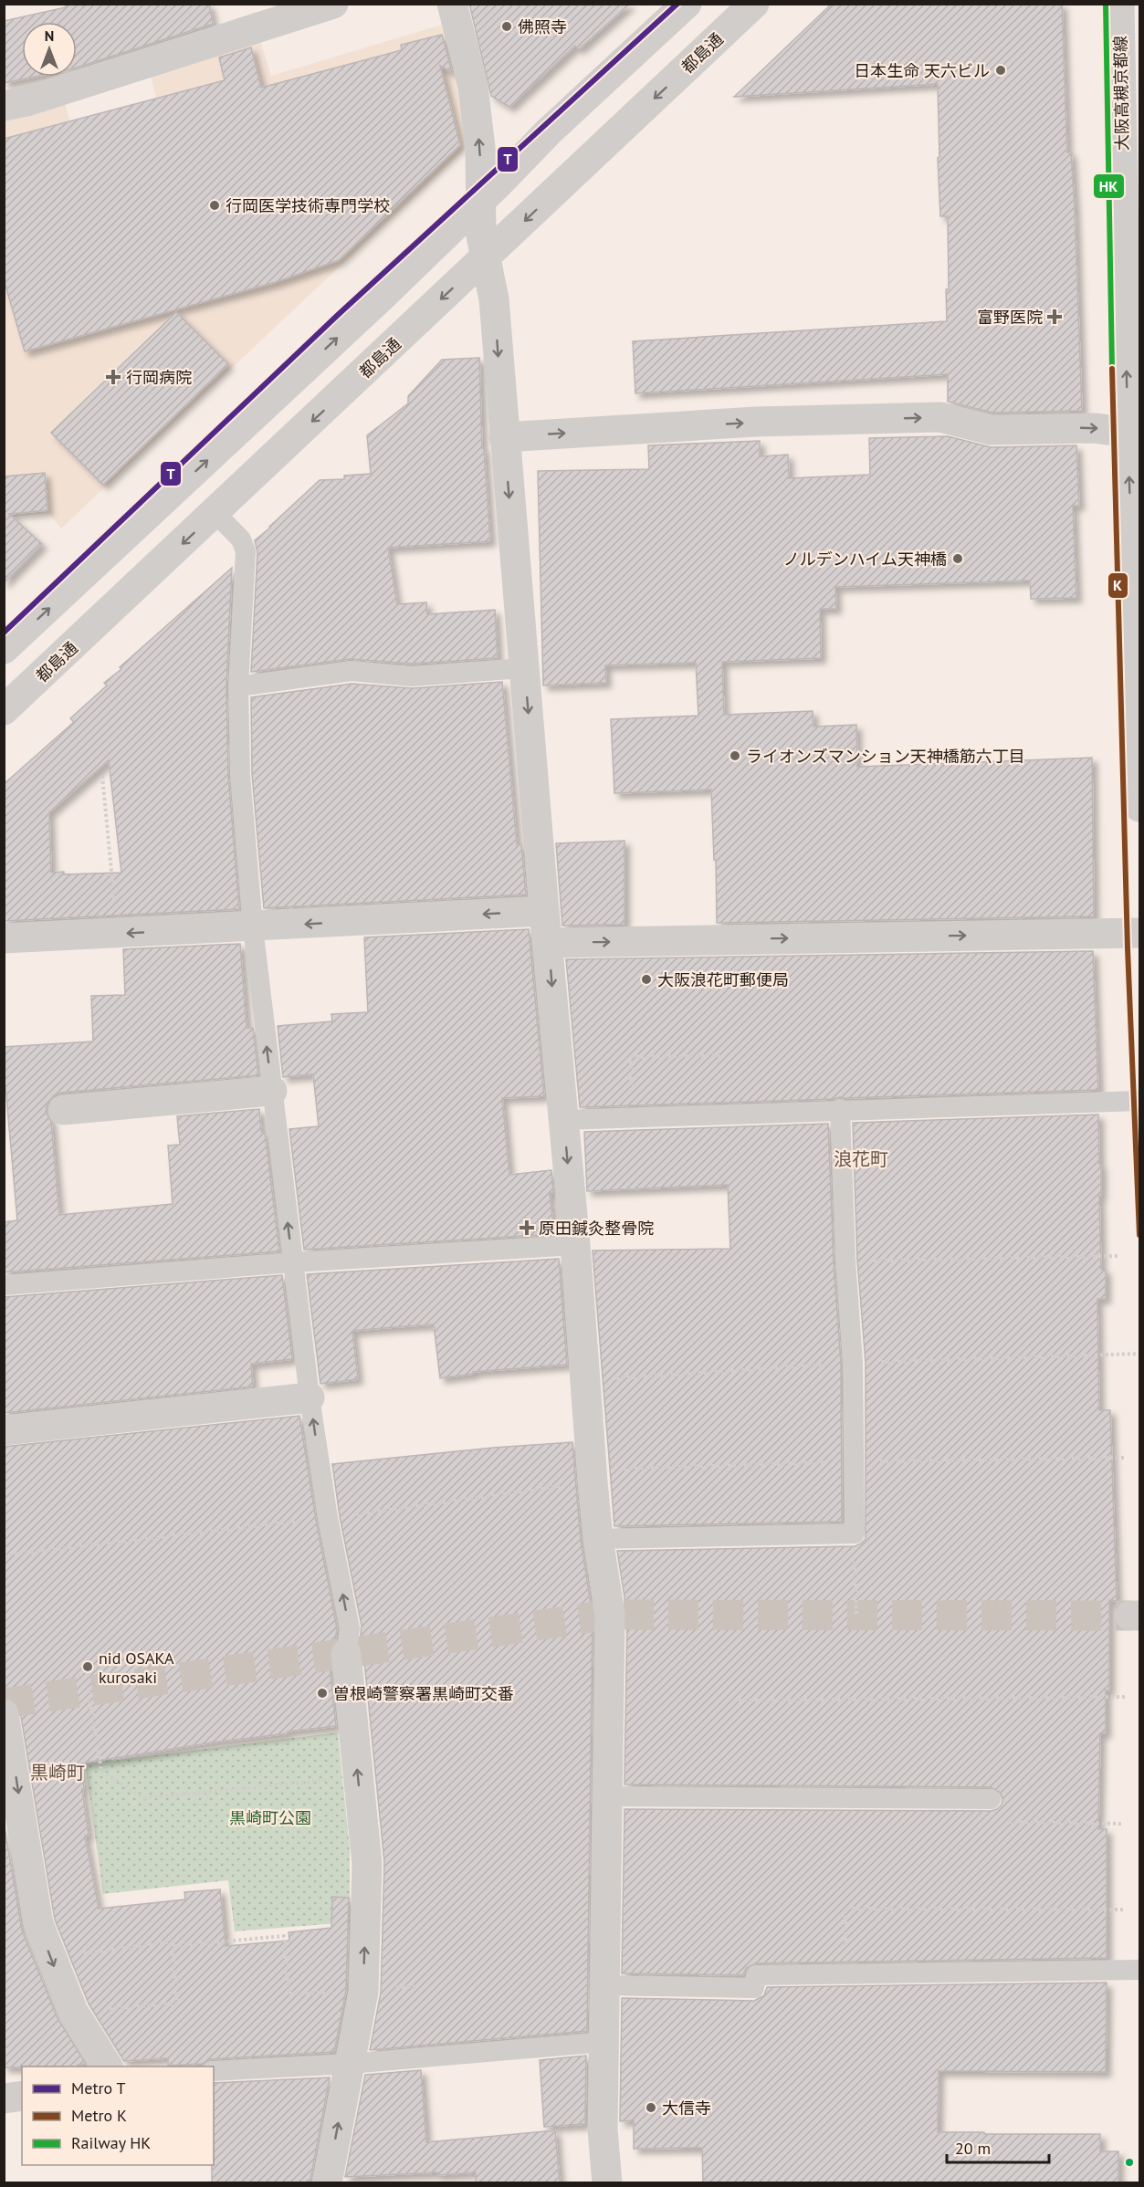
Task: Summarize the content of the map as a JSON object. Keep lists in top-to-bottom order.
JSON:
{
  "streets": {
    "street": ["都島通", "大阪高槻京都線"]
  },
  "one_way": ["大阪高槻京都線"],
  "districts": ["浪花町", "黒崎町"],
  "parks": ["黒崎町公園"],
  "places": {
    "other": [
      "佛照寺",
      "日本生命 天六ビル",
      "行岡医学技術専門学校",
      "ノルデンハイム天神橋",
      "ライオンズマンション天神橋筋六丁目",
      "大阪浪花町郵便局",
      "nid OSAKA kurosaki",
      "曽根崎警察署黒崎町交番",
      "大信寺"
    ],
    "health": ["富野医院", "行岡病院", "原田鍼灸整骨院"]
  },
  "lines": ["metro line T", "rail line HK", "metro line K"],
  "legend": ["Metro T", "Metro K", "Railway HK"],
  "scale_bar": "20 m",
  "north": "top"
}
